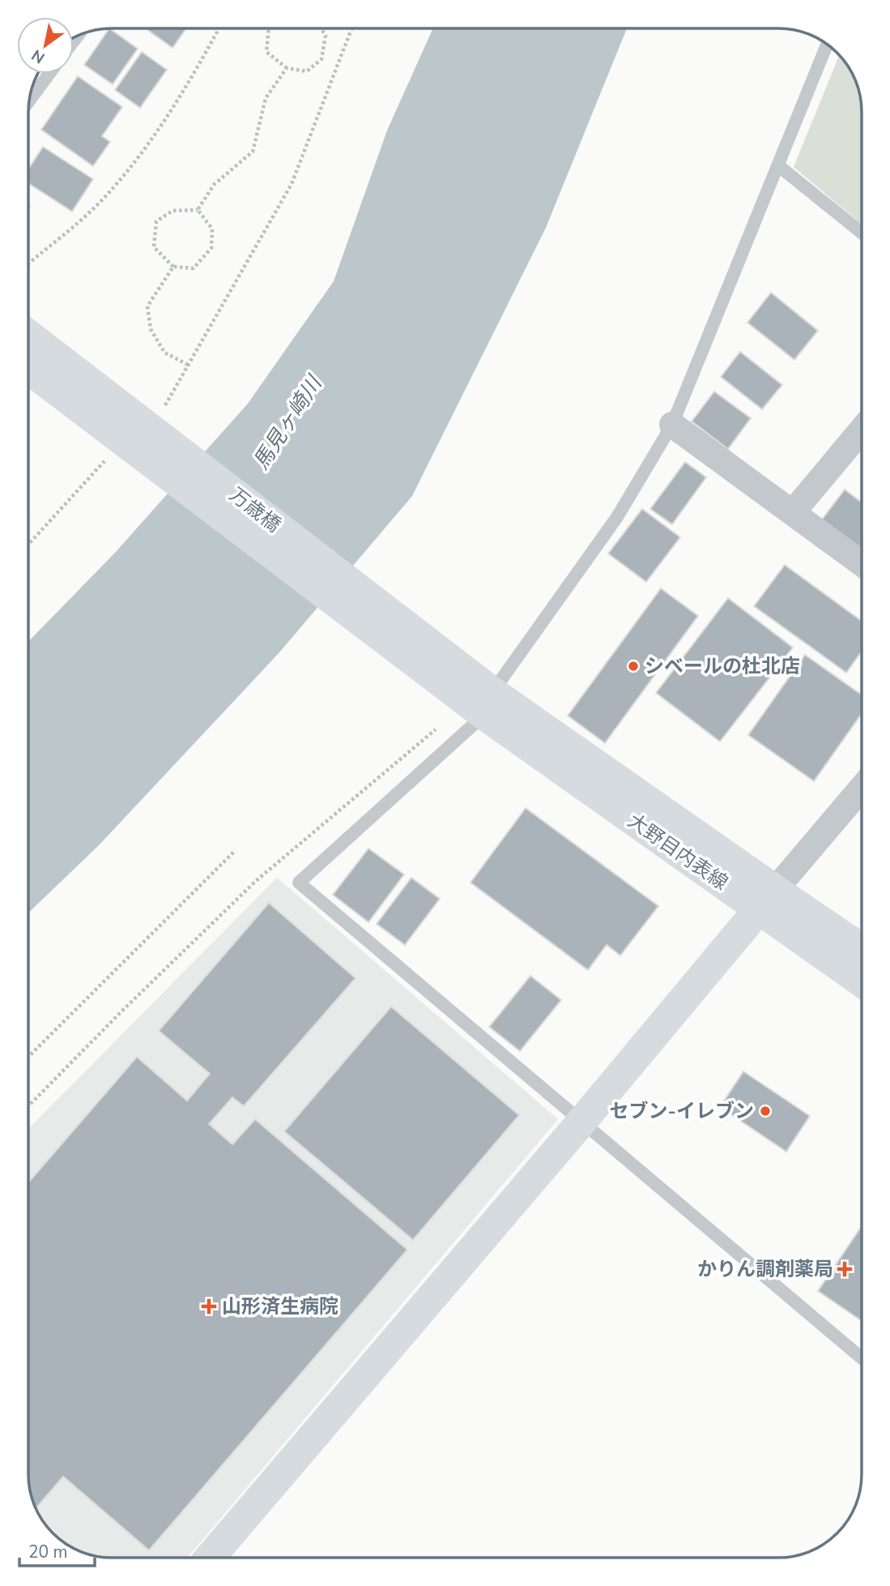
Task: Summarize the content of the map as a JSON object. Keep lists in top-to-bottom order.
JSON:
{
  "streets": {
    "main road": ["万歳橋", "大野目内表線"]
  },
  "crossings": [
    ["万歳橋", "大野目内表線"]
  ],
  "water": ["馬見ヶ崎川"],
  "places": {
    "other": ["シベールの杜北店", "セブン-イレブン"],
    "health": ["かりん調剤薬局", "山形済生病院"]
  },
  "scale_bar": "20 m",
  "north": "bottom left"
}
